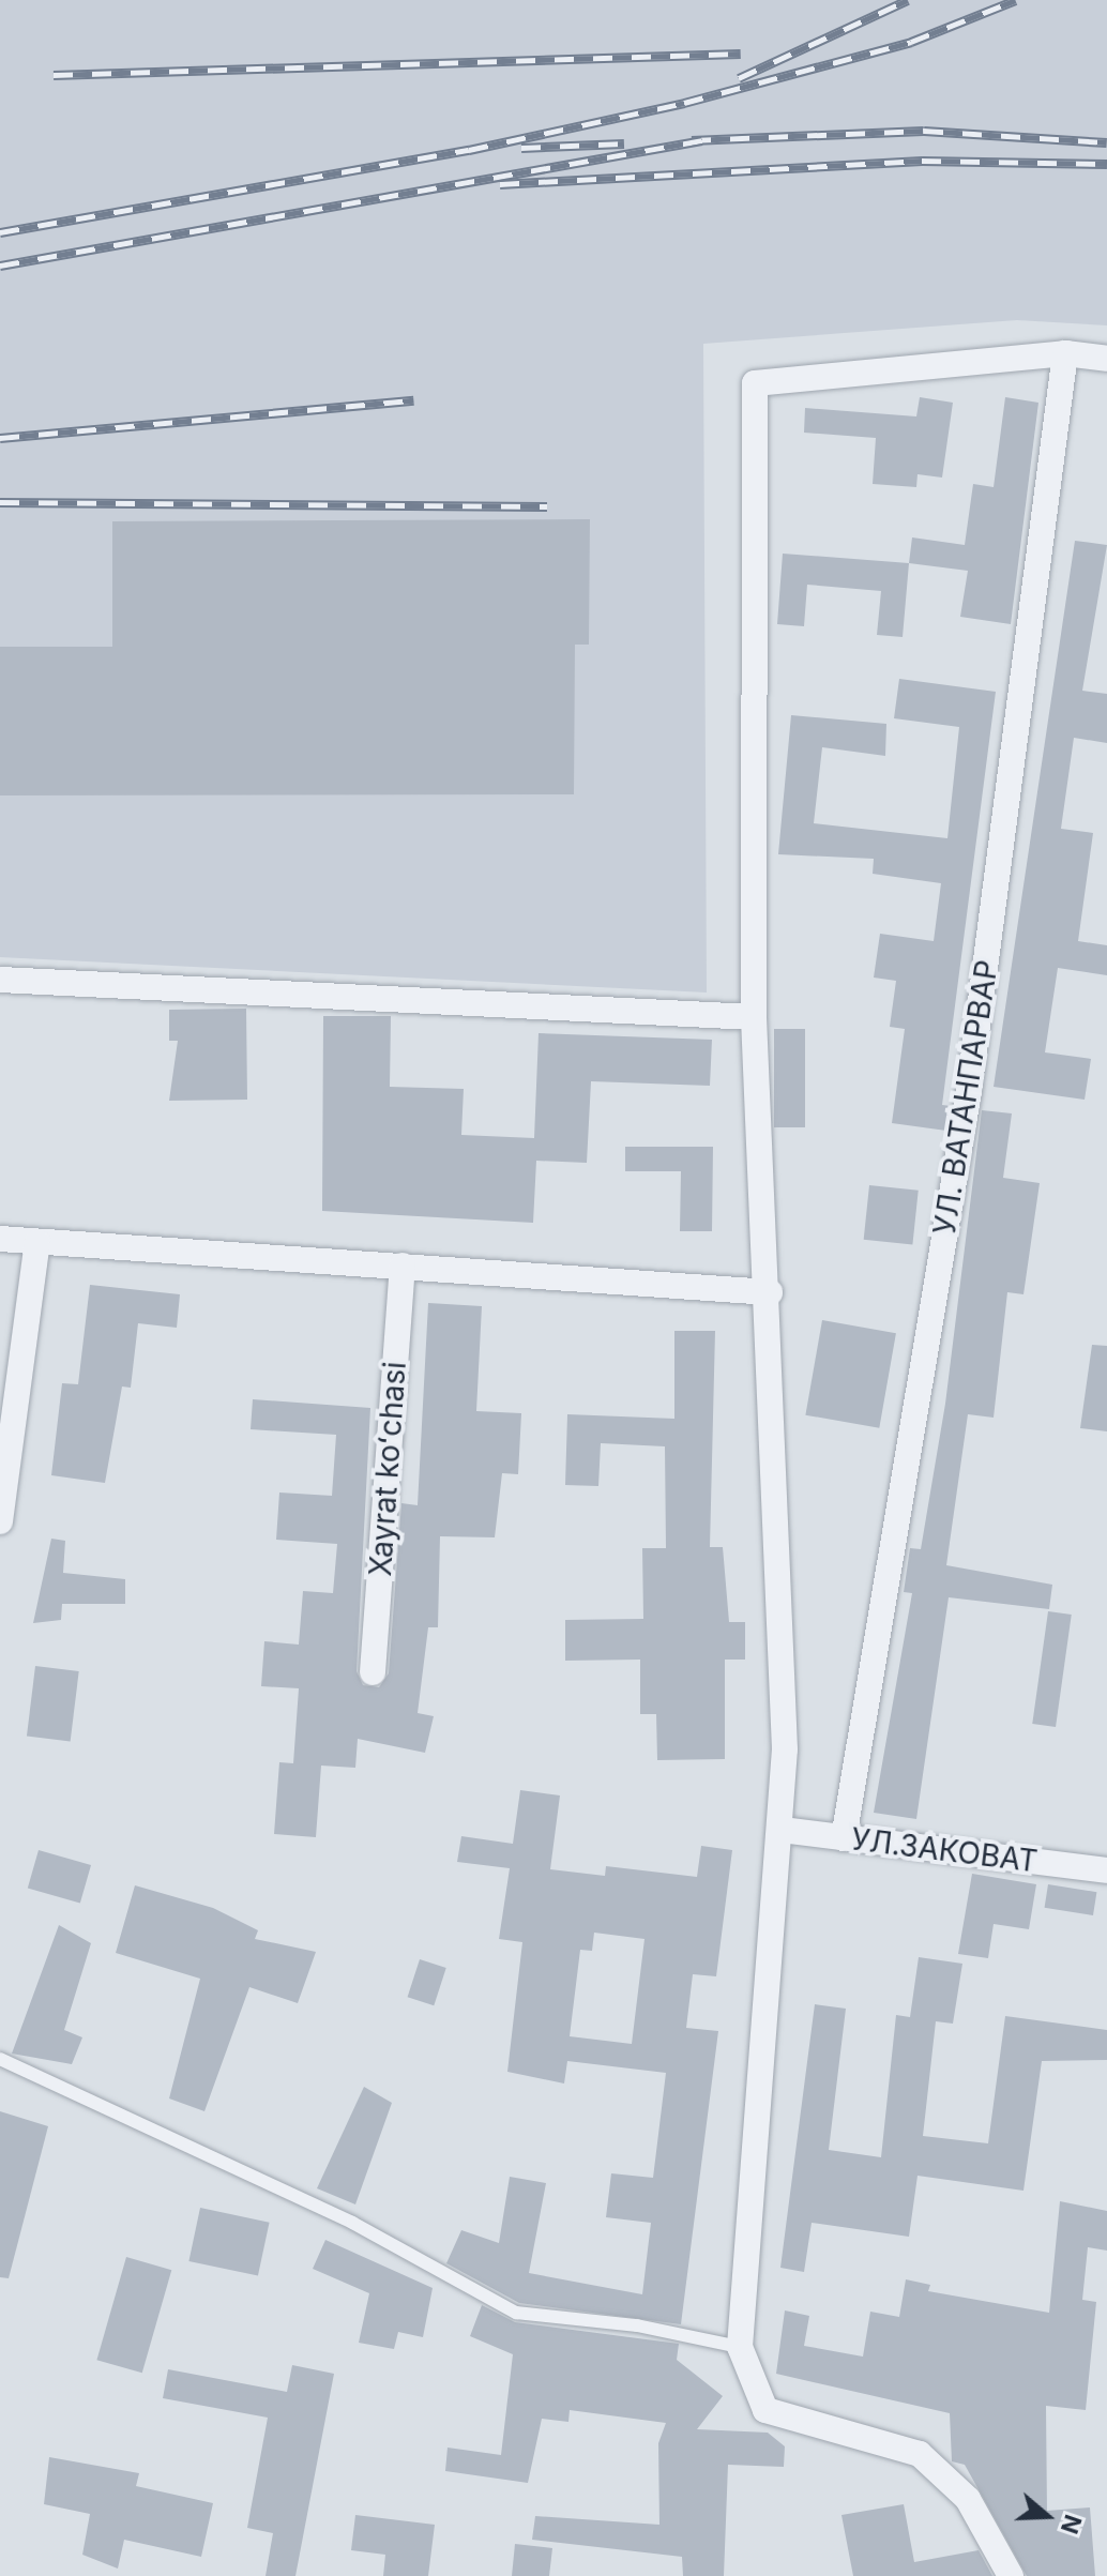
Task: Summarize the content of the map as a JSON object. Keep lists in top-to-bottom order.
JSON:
{
  "streets": {
    "street": ["УЛ. ВАТАНПАРВАР", "Xayrat koʻchasi", "УЛ.ЗАКОВАТ"]
  },
  "crossings": [
    ["УЛ. ВАТАНПАРВАР", "УЛ.ЗАКОВАТ"]
  ],
  "north": "right"
}
